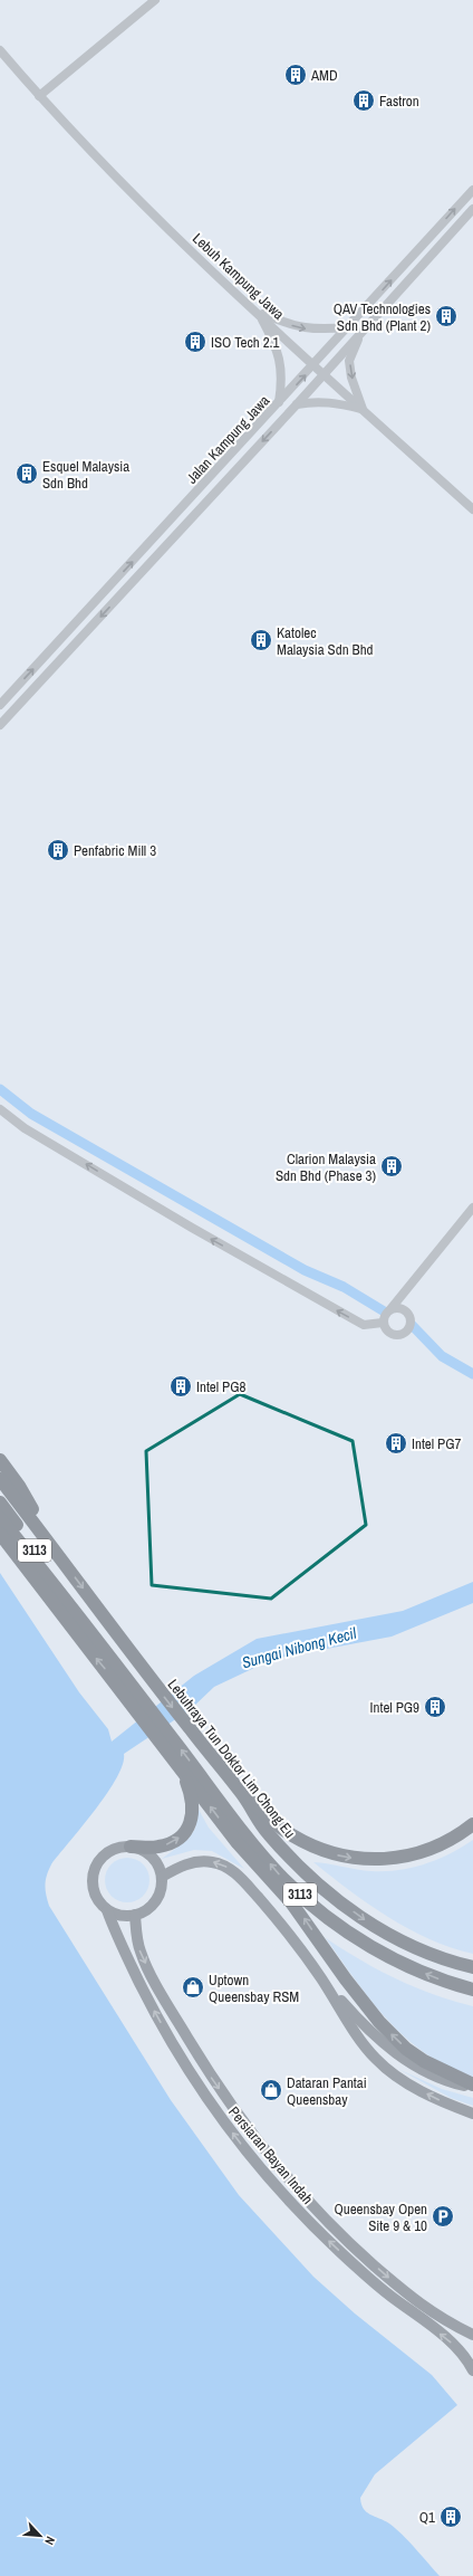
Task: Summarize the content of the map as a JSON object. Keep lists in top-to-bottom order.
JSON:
{
  "streets": {
    "highway": ["3113", "Lebuhraya Tun Doktor Lim Chong Eu"],
    "main road": ["Persiaran Bayan Indah"],
    "street": ["Lebuh Kampung Jawa", "Jalan Kampung Jawa"]
  },
  "crossings": [
    ["Lebuh Kampung Jawa", "Jalan Kampung Jawa"]
  ],
  "water": ["Sungai Nibong Kecil"],
  "places": {
    "building": [
      "AMD",
      "Fastron",
      "QAV Technologies Sdn Bhd (Plant 2)",
      "ISO Tech 2.1",
      "Esquel Malaysia Sdn Bhd",
      "Katolec Malaysia Sdn Bhd",
      "Penfabric Mill 3",
      "Clarion Malaysia Sdn Bhd (Phase 3)",
      "Intel PG8",
      "Intel PG7",
      "Intel PG9",
      "Q1"
    ],
    "shop": ["Uptown Queensbay RSM", "Dataran Pantai Queensbay"],
    "parking": ["Queensbay Open Site 9 & 10"]
  },
  "north": "bottom right"
}
